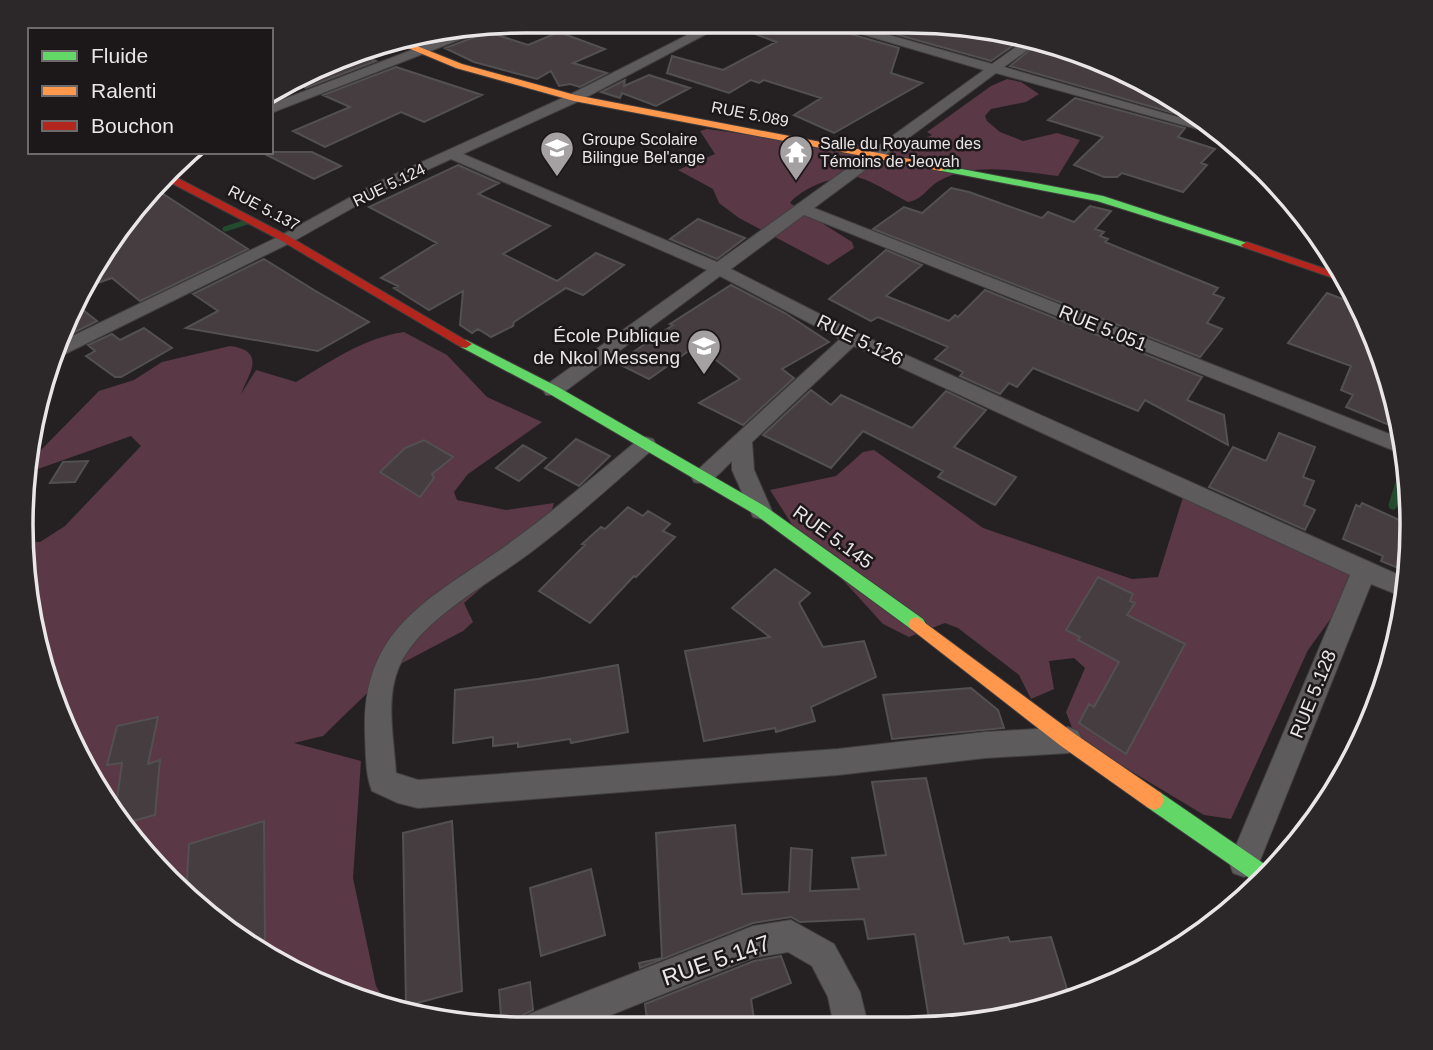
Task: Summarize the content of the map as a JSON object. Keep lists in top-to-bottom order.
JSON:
{
  "streets": {
    "street": [
      "RUE 5.089",
      "RUE 5.124",
      "RUE 5.137",
      "RUE 5.051",
      "RUE 5.126",
      "RUE 5.145",
      "RUE 5.128",
      "RUE 5.147"
    ]
  },
  "crossings": [
    ["RUE 5.089", "RUE 5.124"],
    ["RUE 5.124", "RUE 5.137"],
    ["RUE 5.124", "RUE 5.126"],
    ["RUE 5.137", "RUE 5.145"],
    ["RUE 5.126", "RUE 5.128"],
    ["RUE 5.145", "RUE 5.128"]
  ],
  "places": {
    "school or university": ["Groupe Scolaire Bilingue Bel'ange", "École Publique de Nkol Messeng"],
    "temple": ["Salle du Royaume des Témoins de Jeovah"]
  },
  "legend": ["Fluide", "Ralenti", "Bouchon"]
}
